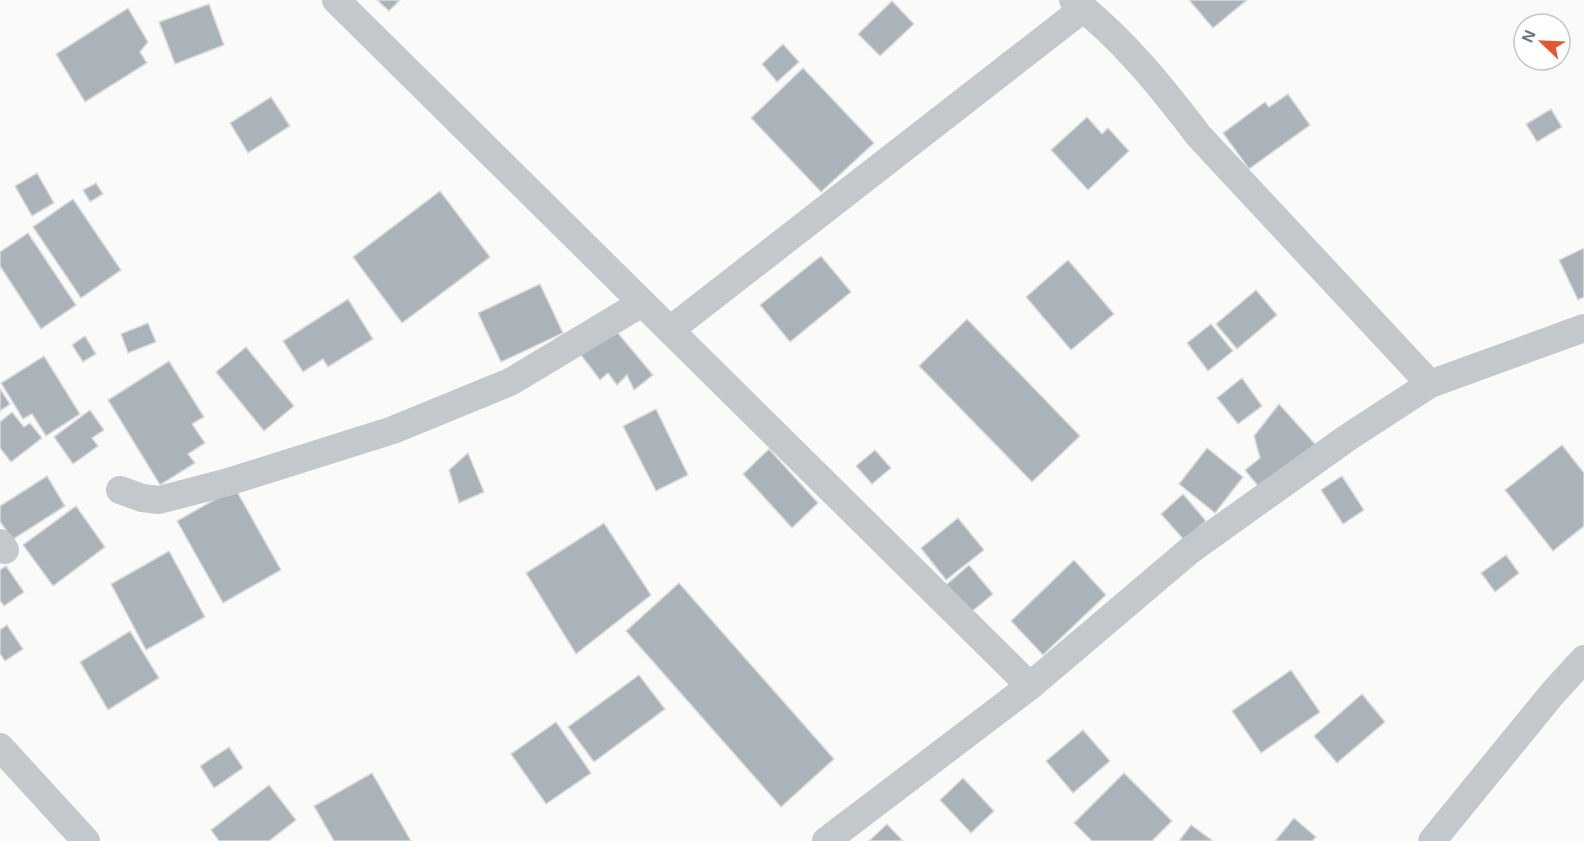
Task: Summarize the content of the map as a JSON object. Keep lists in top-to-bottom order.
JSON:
{
  "north": "top left"
}
